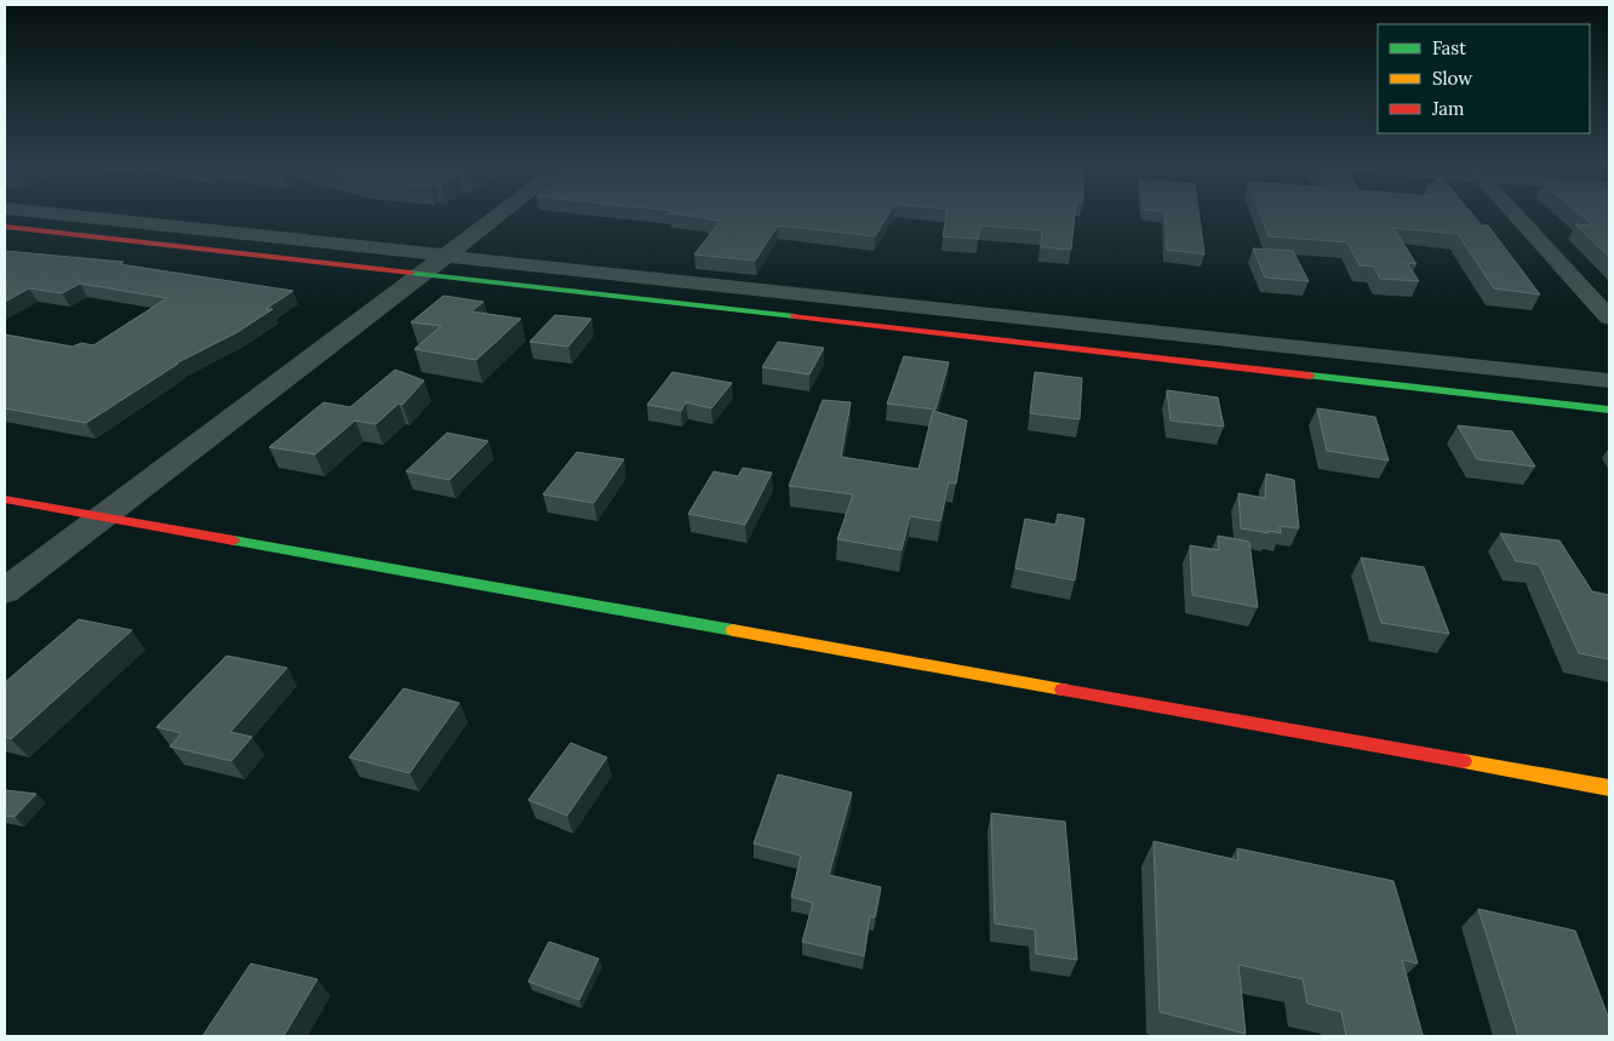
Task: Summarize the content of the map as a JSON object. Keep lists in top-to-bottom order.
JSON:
{
  "legend": ["Fast", "Slow", "Jam"]
}
